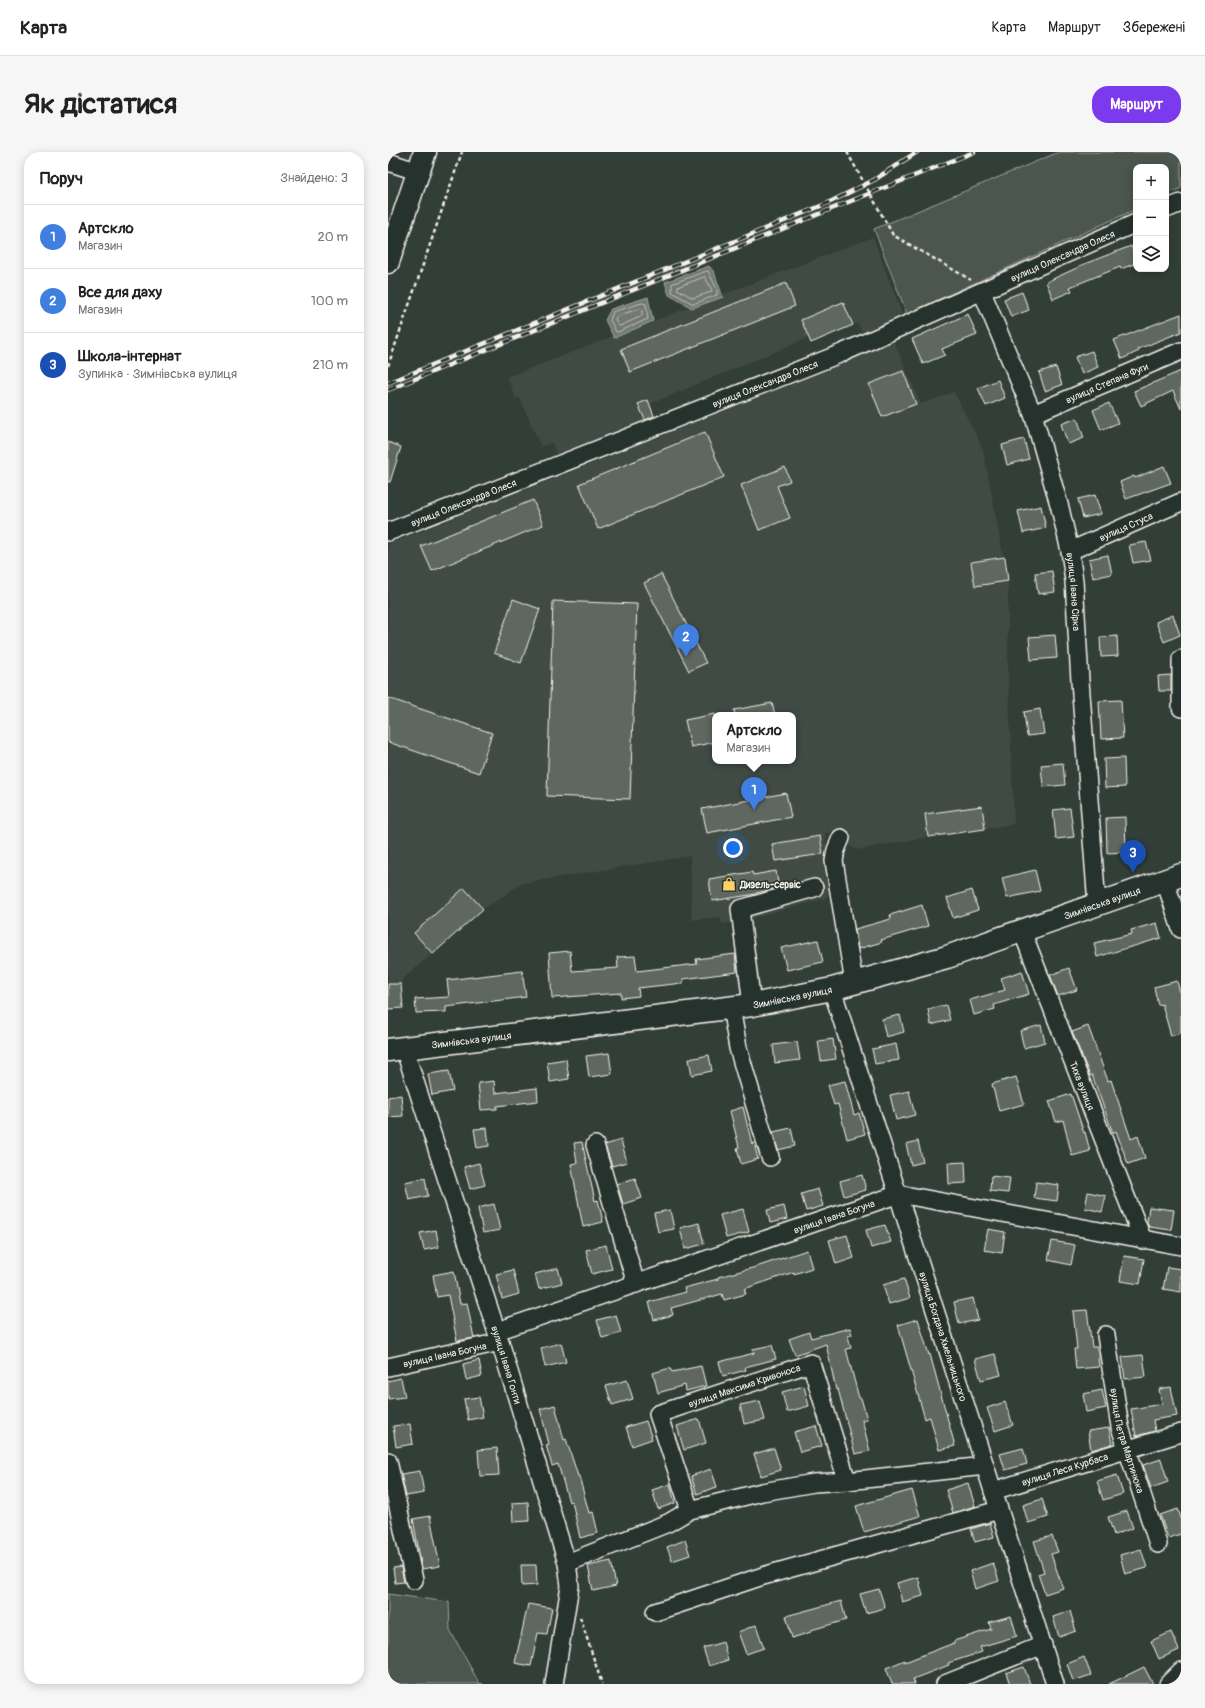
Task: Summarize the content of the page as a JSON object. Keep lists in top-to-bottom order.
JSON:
{
  "streets": {
    "main road": ["Зимнівська вулиця"],
    "street": [
      "вулиця Олександра Олеся",
      "вулиця Степана Фуги",
      "вулиця Стуса",
      "вулиця Івана Сірка",
      "Тиха вулиця",
      "вулиця Івана Богуна",
      "вулиця Богдана Хмельницького",
      "вулиця Івана Гонти",
      "вулиця Максима Кривоноса",
      "вулиця Петра Мартинюка",
      "вулиця Леся Курбаса"
    ]
  },
  "crossings": [
    ["вулиця Олександра Олеся", "вулиця Івана Сірка"],
    ["вулиця Степана Фуги", "вулиця Івана Сірка"],
    ["вулиця Стуса", "вулиця Івана Сірка"],
    ["вулиця Івана Сірка", "Зимнівська вулиця"],
    ["Зимнівська вулиця", "Тиха вулиця"],
    ["Зимнівська вулиця", "вулиця Богдана Хмельницького"],
    ["Зимнівська вулиця", "вулиця Івана Гонти"],
    ["Тиха вулиця", "вулиця Івана Богуна"],
    ["вулиця Івана Богуна", "вулиця Богдана Хмельницького"],
    ["вулиця Івана Богуна", "вулиця Івана Гонти"],
    ["вулиця Богдана Хмельницького", "вулиця Леся Курбаса"],
    ["вулиця Петра Мартинюка", "вулиця Леся Курбаса"]
  ],
  "places": {
    "shop": ["Дизель-сервіс"]
  },
  "page": {
    "header": "Карта",
    "nav": ["Карта", "Маршрут", "Збережені"],
    "buttons": "Маршрут",
    "title": "Як дістатися",
    "heading": ["Поруч", "Знайдено: 3"],
    "map_buttons": ["+", "−"],
    "list": [
      {
        "mark": "1",
        "name": "Артскло",
        "note": "Магазин",
        "value": "20 m"
      },
      {
        "mark": "2",
        "name": "Все для даху",
        "note": "Магазин",
        "value": "100 m"
      },
      {
        "mark": "3",
        "name": "Школа-інтернат",
        "note": "Зупинка · Зимнівська вулиця",
        "value": "210 m"
      }
    ],
    "pins": ["2", "1", "3"],
    "popup": ["Артскло", "Магазин"]
  }
}
